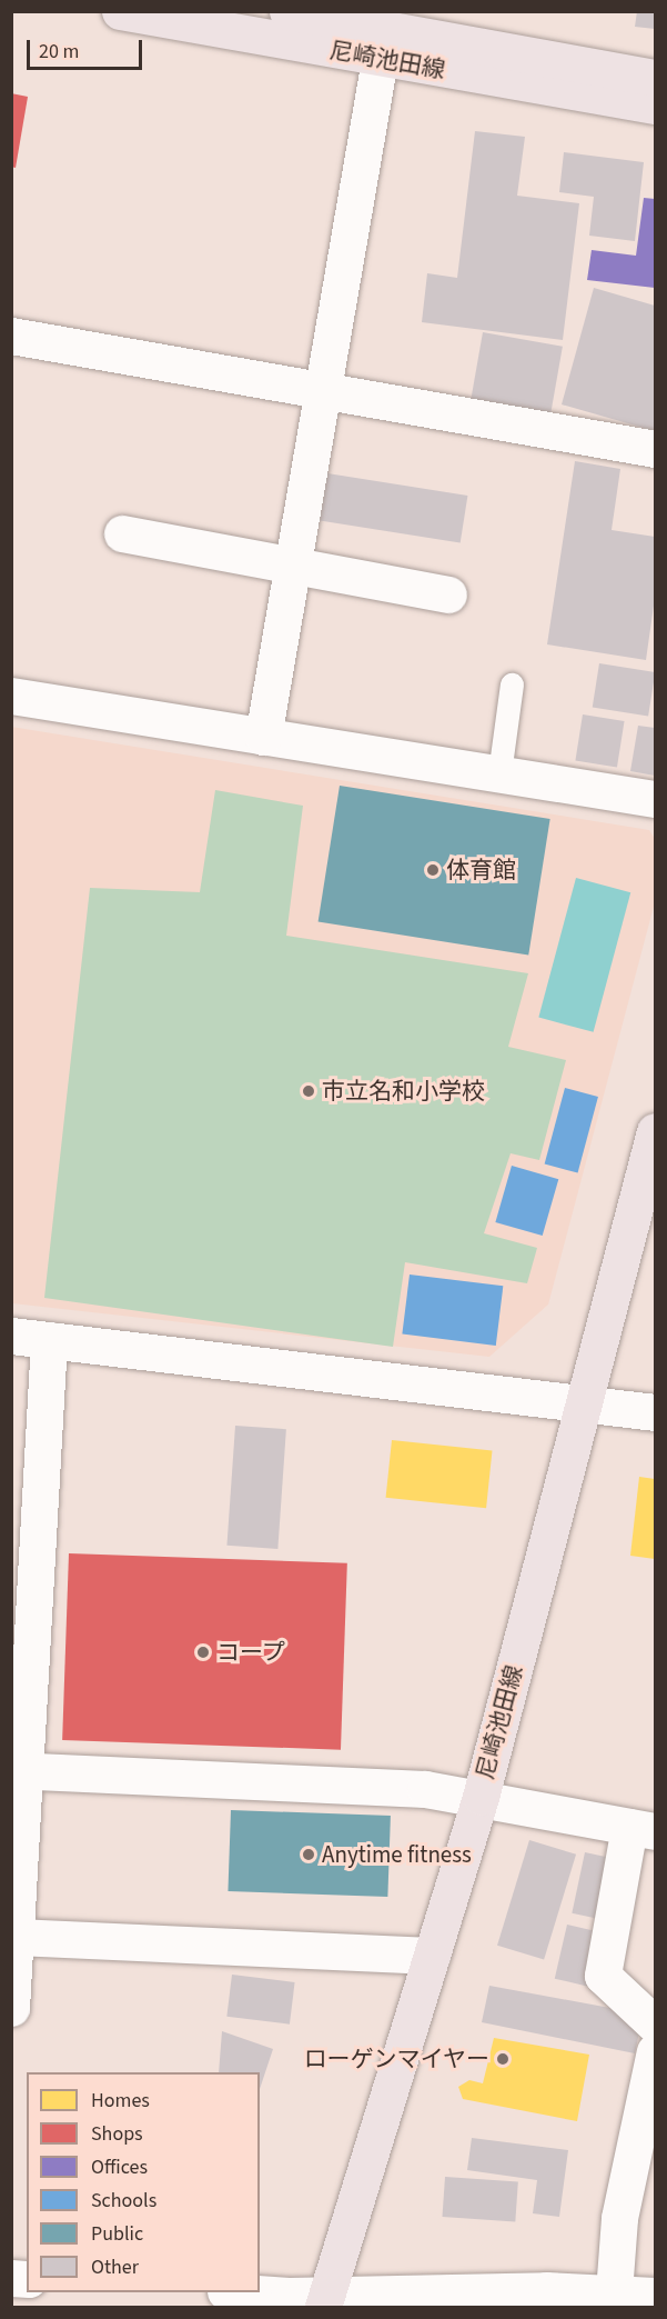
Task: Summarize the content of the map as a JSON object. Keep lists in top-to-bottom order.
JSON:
{
  "streets": {
    "main road": ["尼崎池田線"]
  },
  "places": [
    "体育館",
    "市立名和小学校",
    "コープ",
    "Anytime fitness",
    "ローゲンマイヤー"
  ],
  "legend": [
    "Homes",
    "Shops",
    "Offices",
    "Schools",
    "Public",
    "Other"
  ],
  "scale_bar": "20 m"
}
